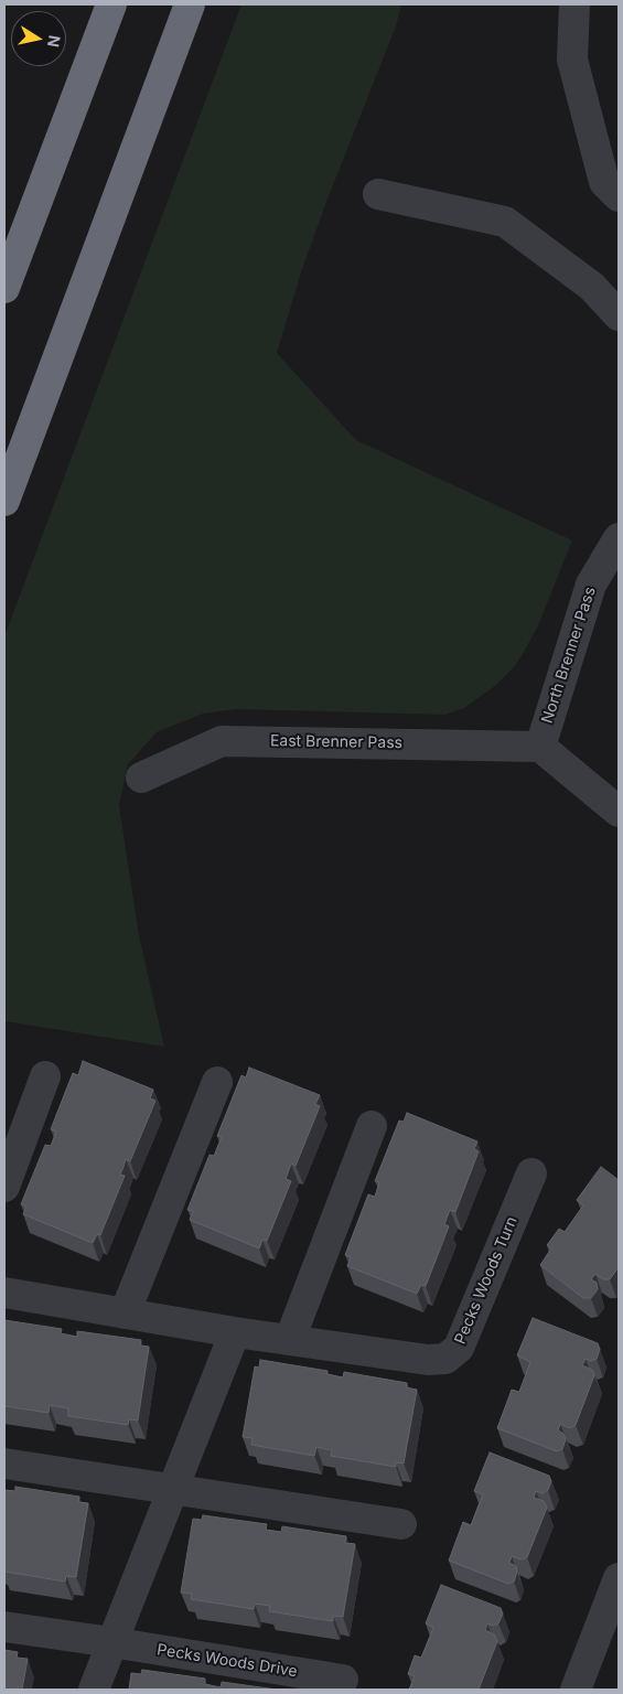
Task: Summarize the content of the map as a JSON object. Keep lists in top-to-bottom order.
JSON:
{
  "streets": {
    "street": [
      "North Brenner Pass",
      "East Brenner Pass",
      "Pecks Woods Turn",
      "Pecks Woods Drive"
    ]
  },
  "crossings": [
    ["North Brenner Pass", "East Brenner Pass"]
  ],
  "north": "right"
}
